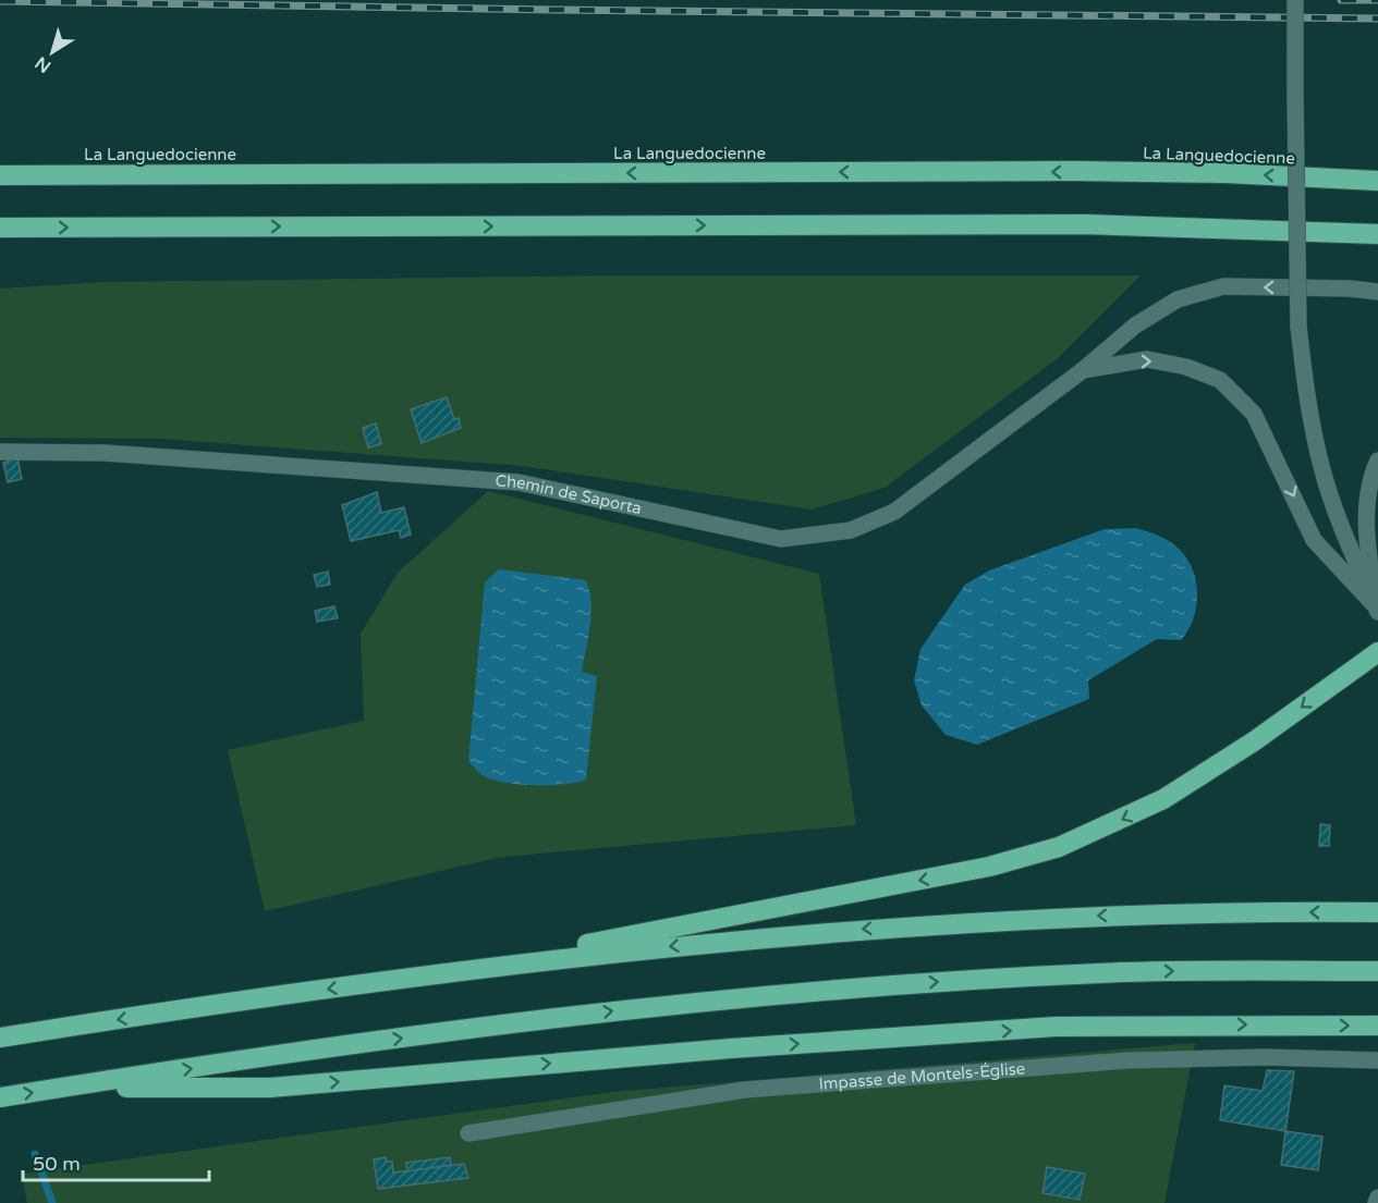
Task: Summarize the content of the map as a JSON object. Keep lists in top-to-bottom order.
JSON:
{
  "streets": {
    "highway": ["La Languedocienne"],
    "street": ["Chemin de Saporta", "Impasse de Montels-Église"]
  },
  "scale_bar": "50 m",
  "north": "bottom left"
}
